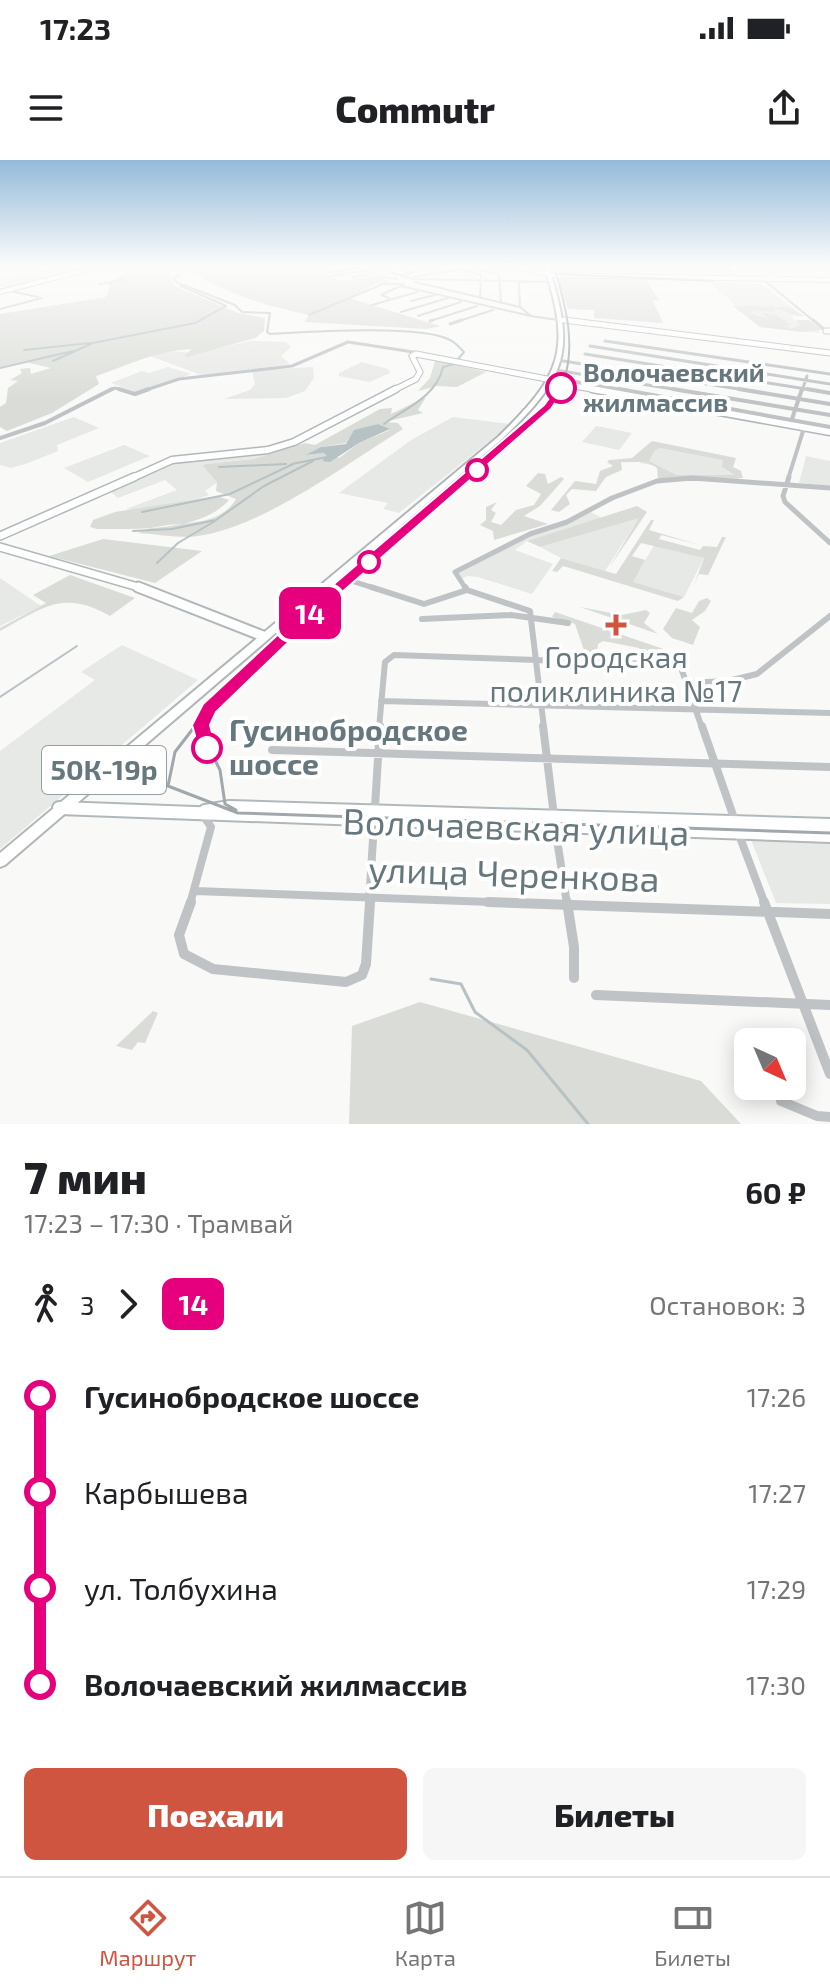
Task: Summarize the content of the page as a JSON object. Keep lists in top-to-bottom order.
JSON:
{
  "streets": {
    "main road": ["50К-19р"],
    "street": ["Волочаевская улица", "улица Черенкова"]
  },
  "crossings": [
    ["50К-19р", "Волочаевская улица"]
  ],
  "places": {
    "other": ["Волочаевский жилмассив", "Гусинобродское шоссе"],
    "health": ["Городская поликлиника №17"]
  },
  "lines": ["tram line 14"],
  "north": "bottom right",
  "page": {
    "status": "17:23",
    "header": "Commutr",
    "on_map": "14",
    "heading": ["7 мин", "17:23 – 17:30 · Трамвай", "60 ₽"],
    "legs": ["3", "14", "Остановок: 3"],
    "list": [
      {
        "name": "Гусинобродское шоссе",
        "value": "17:26"
      },
      {
        "name": "Карбышева",
        "value": "17:27"
      },
      {
        "name": "ул. Толбухина",
        "value": "17:29"
      },
      {
        "name": "Волочаевский жилмассив",
        "value": "17:30"
      }
    ],
    "buttons": ["Поехали", "Билеты"],
    "tabs": ["Маршрут", "Карта", "Билеты"]
  }
}
